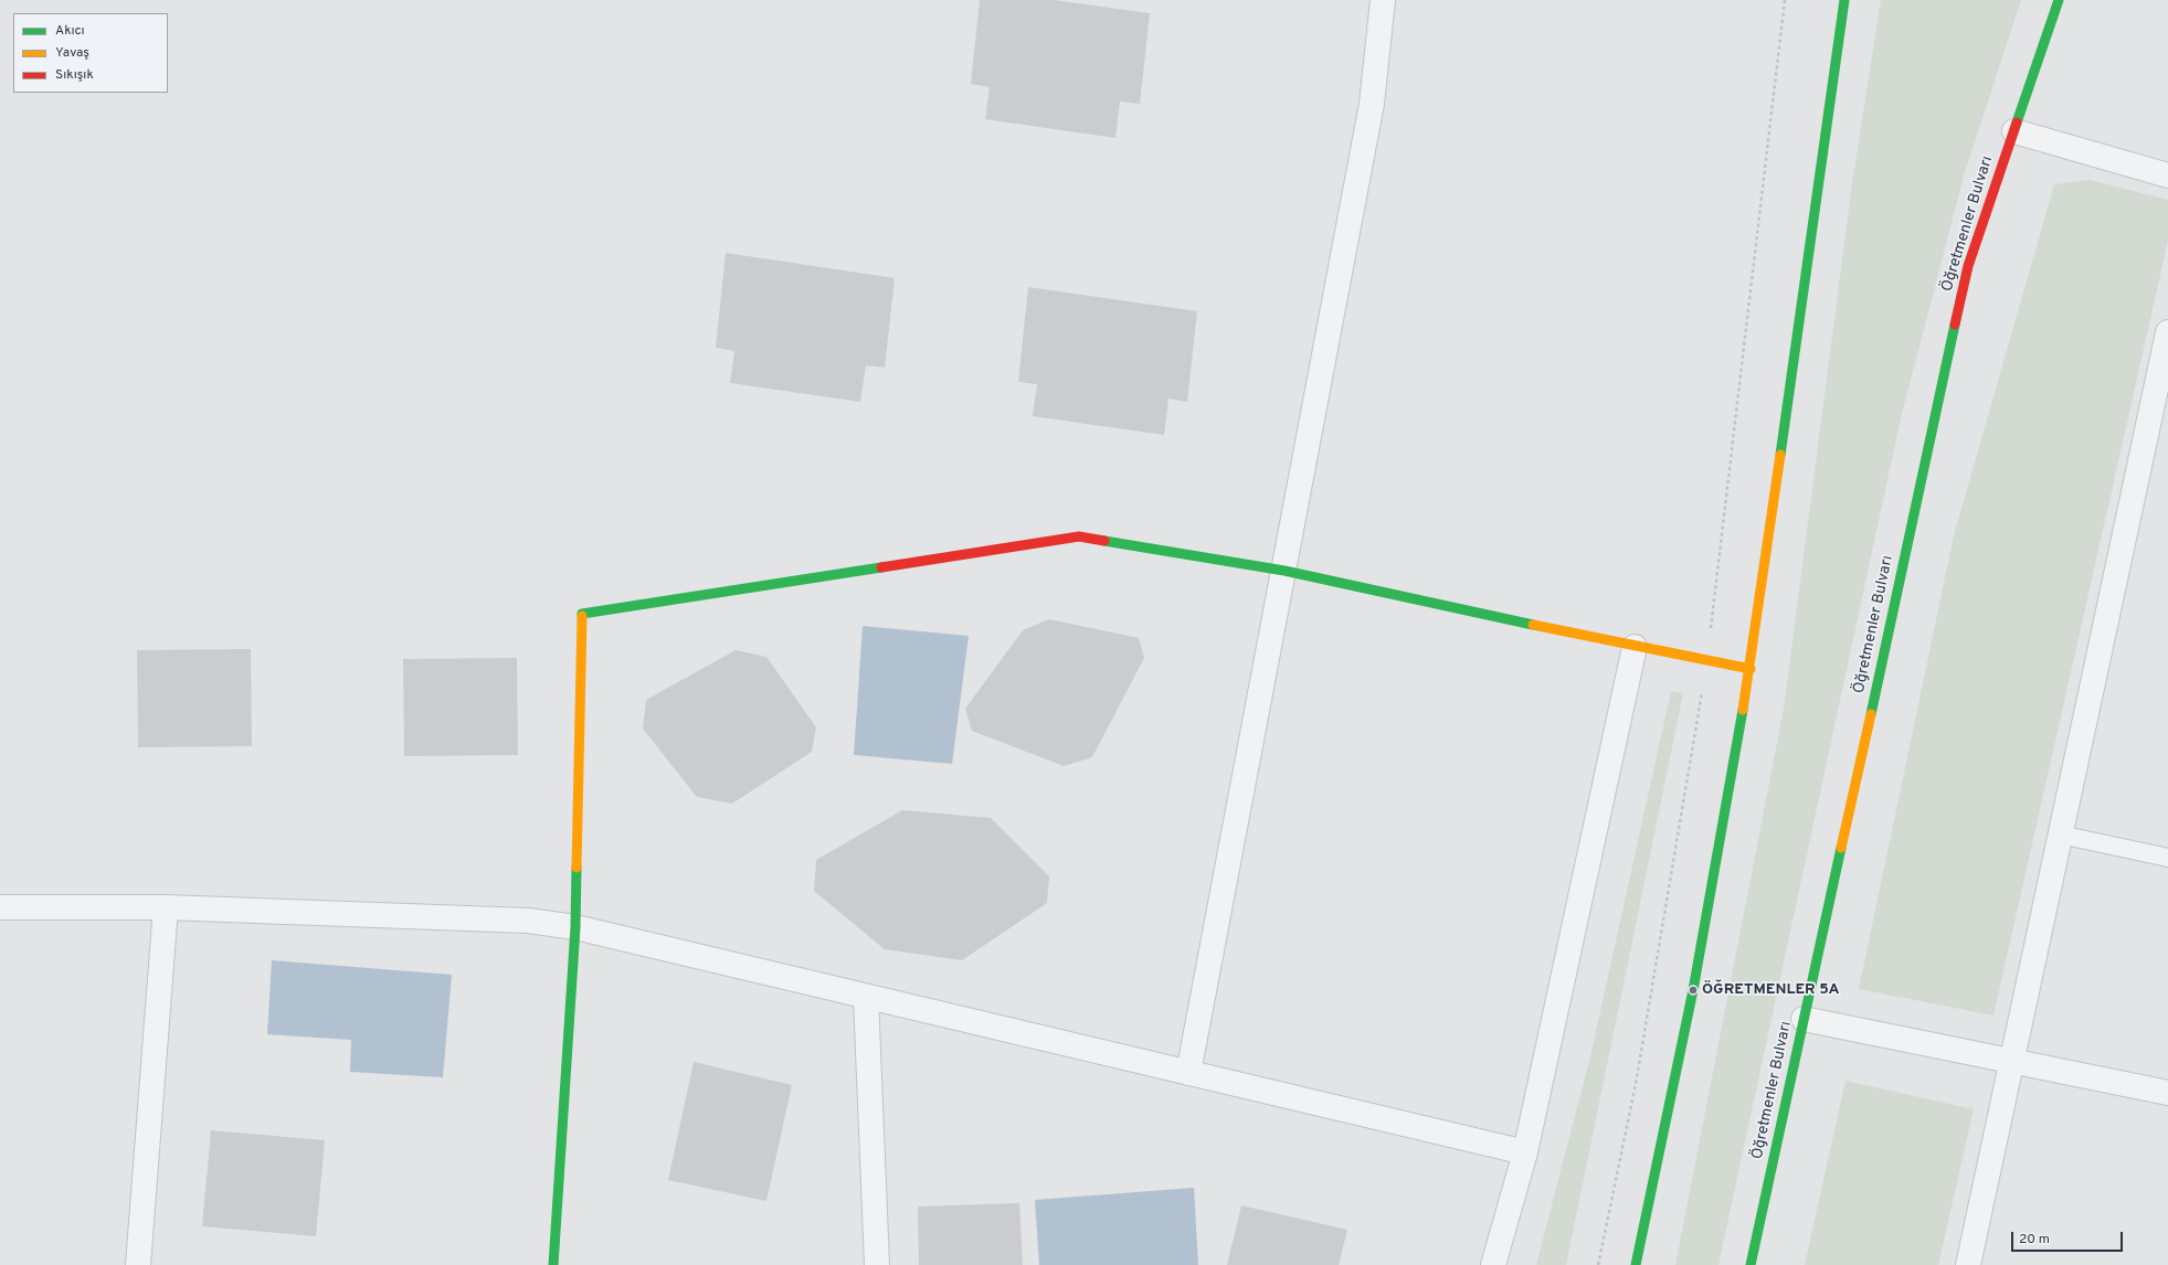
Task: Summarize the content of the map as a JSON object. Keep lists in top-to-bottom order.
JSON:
{
  "streets": {
    "main road": ["Öğretmenler Bulvarı"]
  },
  "places": ["ÖĞRETMENLER 5A"],
  "legend": ["Akıcı", "Yavaş", "Sıkışık"],
  "scale_bar": "20 m"
}
